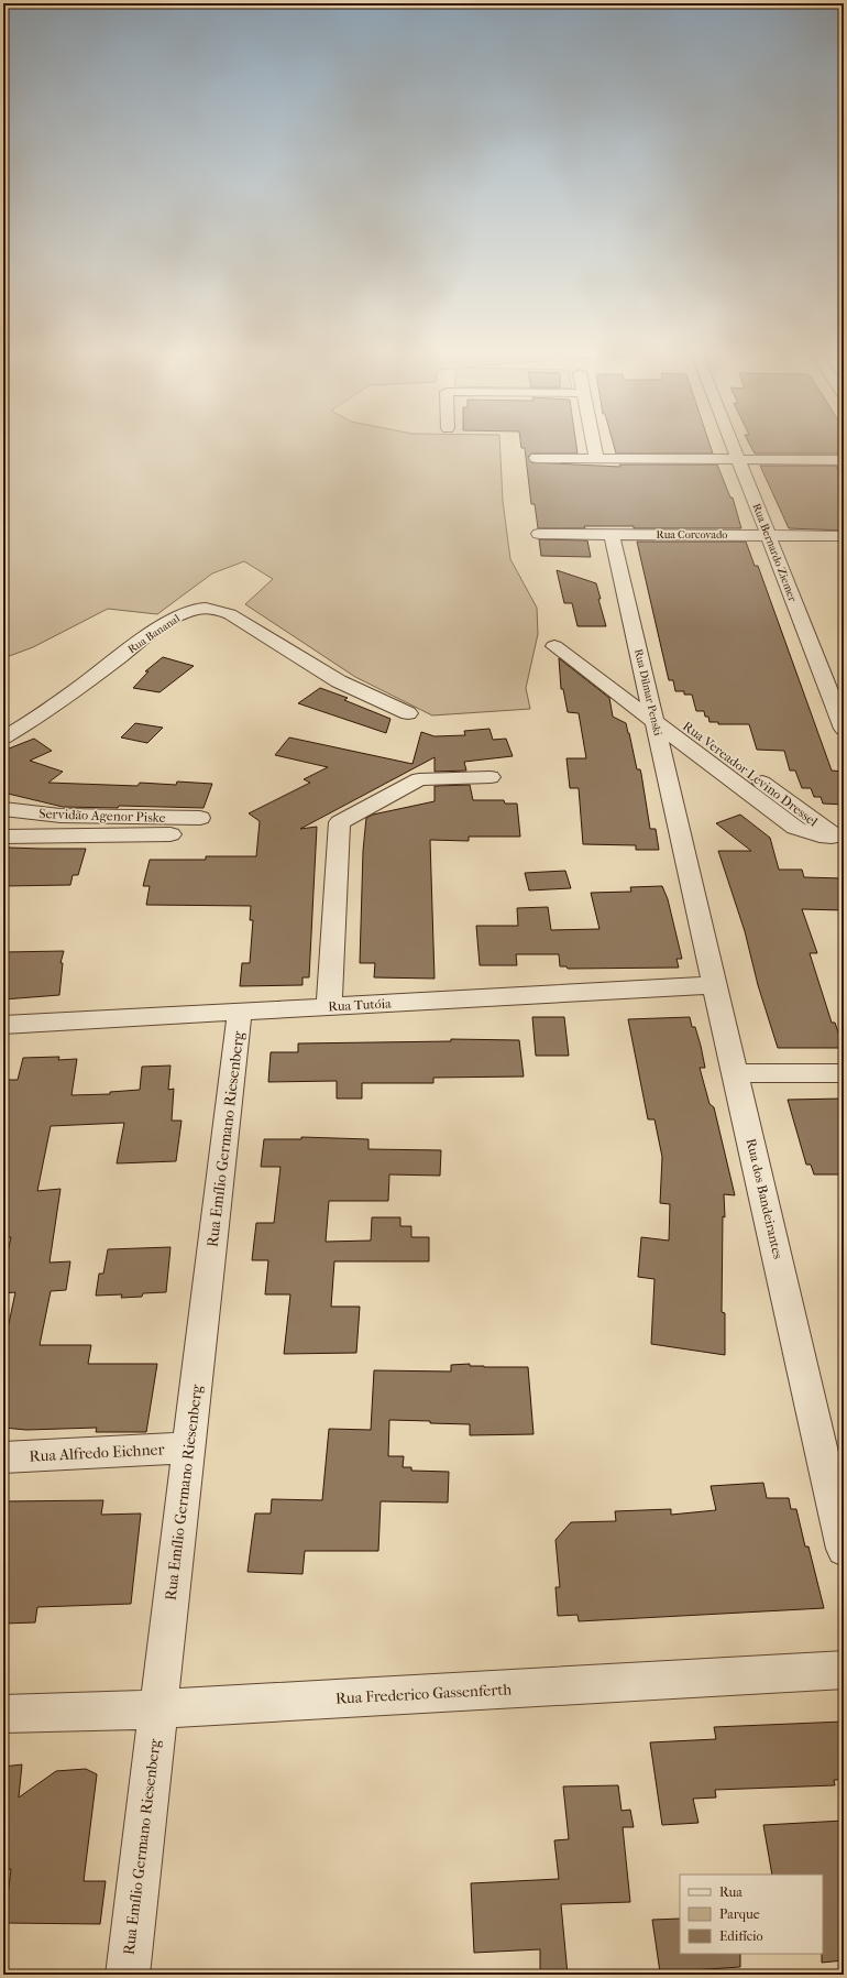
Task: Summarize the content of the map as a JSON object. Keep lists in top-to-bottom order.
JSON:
{
  "streets": {
    "street": [
      "Rua Corcovado",
      "Rua Bernardo Ziemer",
      "Rua Bananal",
      "Rua Dilmar Penski",
      "Rua Vereador Levino Dressel",
      "Servidão Agenor Piske",
      "Rua Tutóia",
      "Rua Emílio Germano Riesenberg",
      "Rua dos Bandeirantes",
      "Rua Alfredo Eichner",
      "Rua Frederico Gassenferth"
    ]
  },
  "crossings": [
    ["Rua Corcovado", "Rua Bernardo Ziemer"],
    ["Rua Corcovado", "Rua Dilmar Penski"],
    ["Rua Dilmar Penski", "Rua Vereador Levino Dressel"],
    ["Rua Dilmar Penski", "Rua dos Bandeirantes"],
    ["Rua Tutóia", "Rua Emílio Germano Riesenberg"],
    ["Rua Tutóia", "Rua dos Bandeirantes"],
    ["Rua Emílio Germano Riesenberg", "Rua Alfredo Eichner"],
    ["Rua Emílio Germano Riesenberg", "Rua Frederico Gassenferth"]
  ],
  "legend": ["Rua", "Parque", "Edifício"]
}
